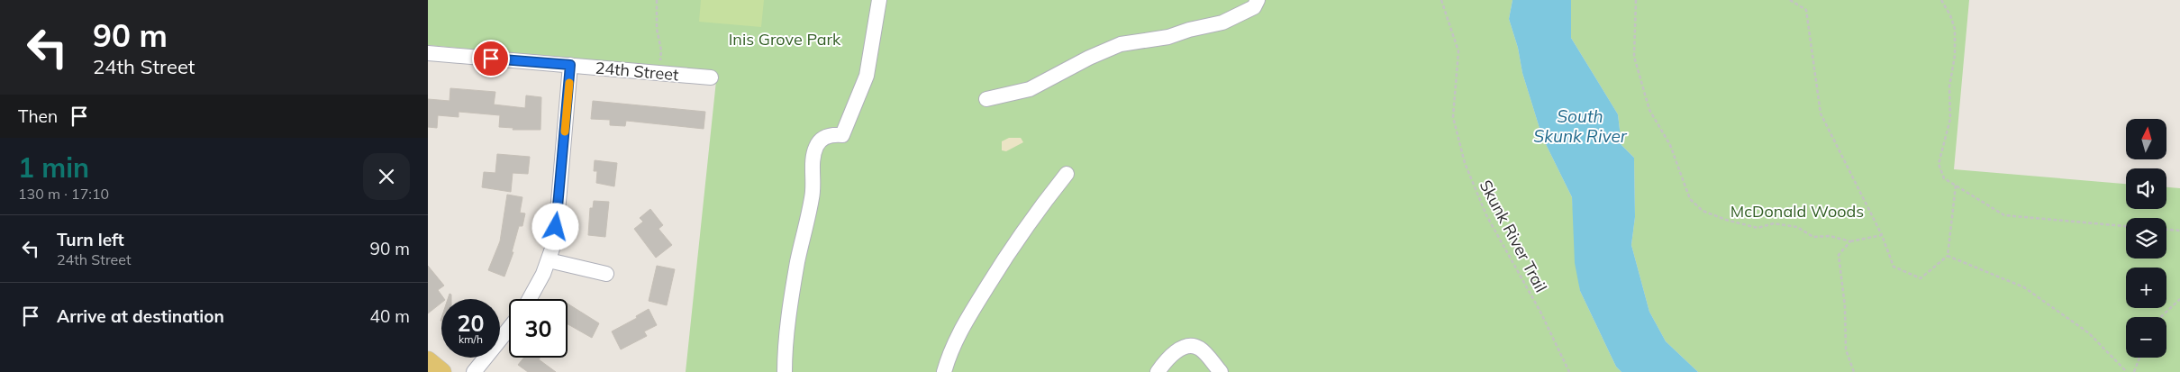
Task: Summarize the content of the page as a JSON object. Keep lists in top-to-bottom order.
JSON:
{
  "streets": {
    "street": ["24th Street"],
    "path": ["Skunk River Trail"]
  },
  "water": ["South Skunk River"],
  "parks": ["Inis Grove Park", "McDonald Woods"],
  "north": "top",
  "page": {
    "turn": ["90 m", "24th Street"],
    "then": "Then",
    "map_buttons": ["+", "−"],
    "heading": ["1 min", "130 m · 17:10"],
    "list": [
      {
        "name": "Turn left",
        "note": "24th Street",
        "value": "90 m"
      },
      {
        "name": "Arrive at destination",
        "value": "40 m"
      }
    ],
    "speed": "20 km/h",
    "limit": "30"
  }
}
